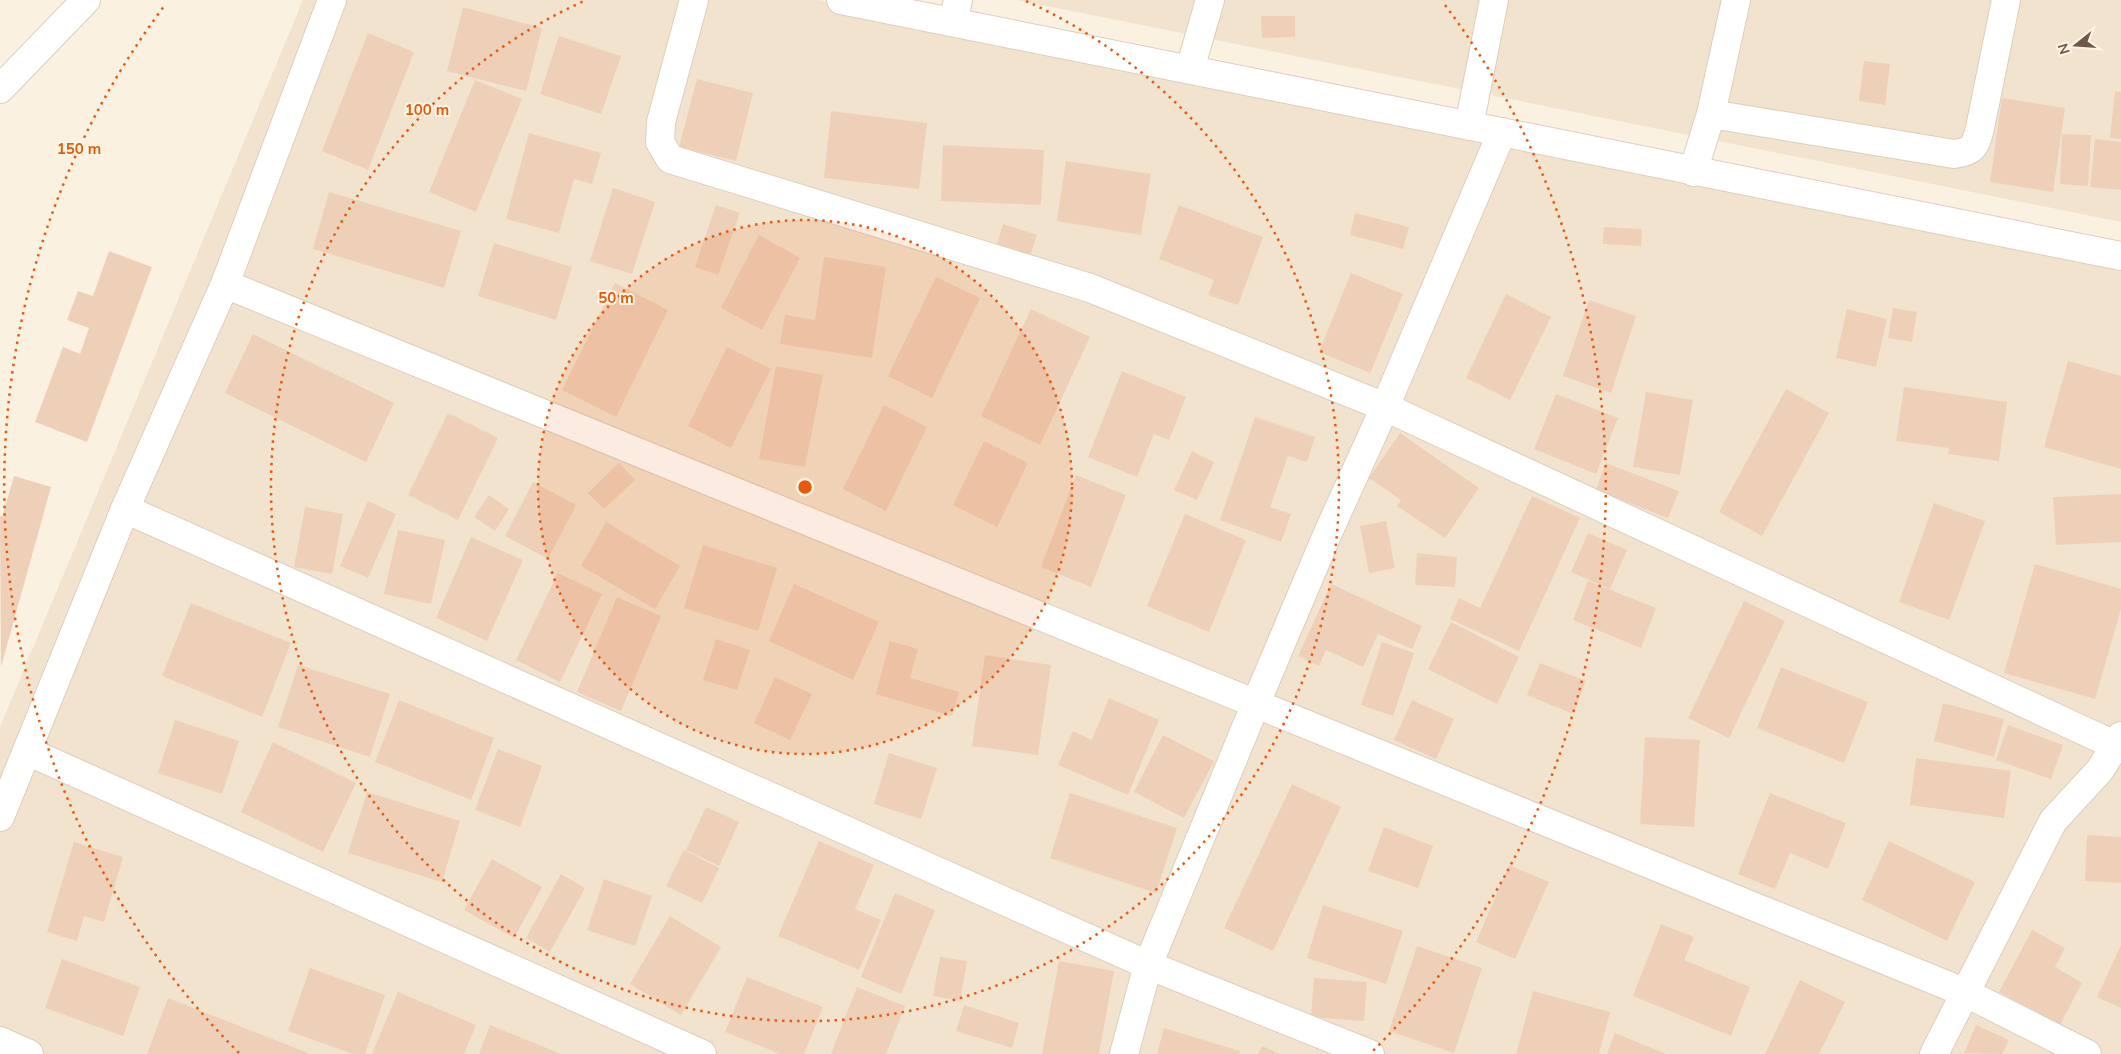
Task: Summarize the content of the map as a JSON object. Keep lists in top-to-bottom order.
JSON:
{
  "north": "left",
  "rings": ["100 m", "150 m", "50 m"]
}
